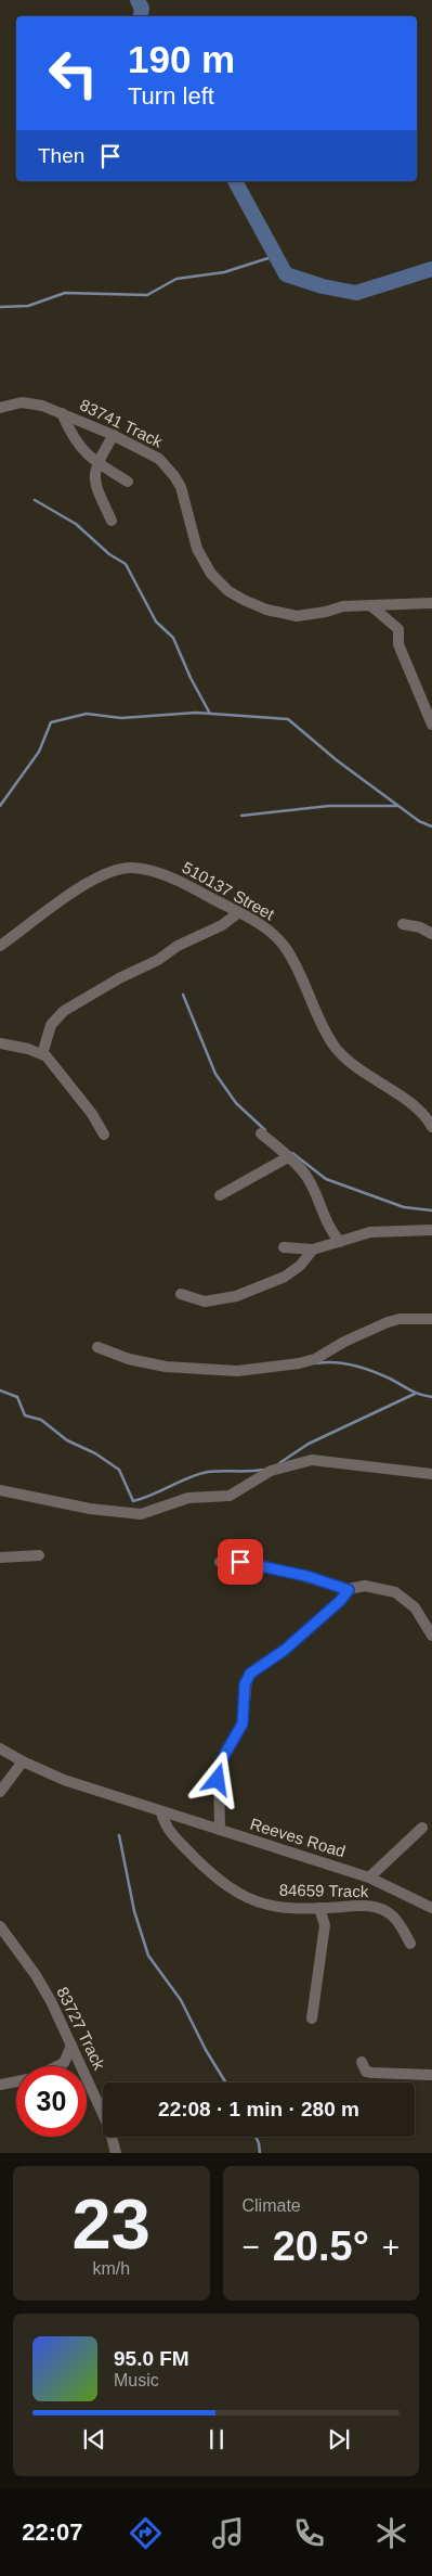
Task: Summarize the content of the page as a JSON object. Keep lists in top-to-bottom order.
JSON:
{
  "streets": {
    "street": [
      "83741 Track",
      "510137 Street",
      "Reeves Road",
      "84659 Track",
      "83727 Track"
    ]
  },
  "crossings": [
    ["Reeves Road", "84659 Track"]
  ],
  "page": {
    "turn": ["190 m", "Turn left"],
    "then": "Then",
    "limit": "30",
    "trip": "22:08 · 1 min · 280 m",
    "tile": [
      ["23", "km/h"],
      "Climate"
    ],
    "heat": ["−", "20.5°", "+"],
    "song": ["95.0 FM", "Music"],
    "tabs": "22:07"
  }
}
